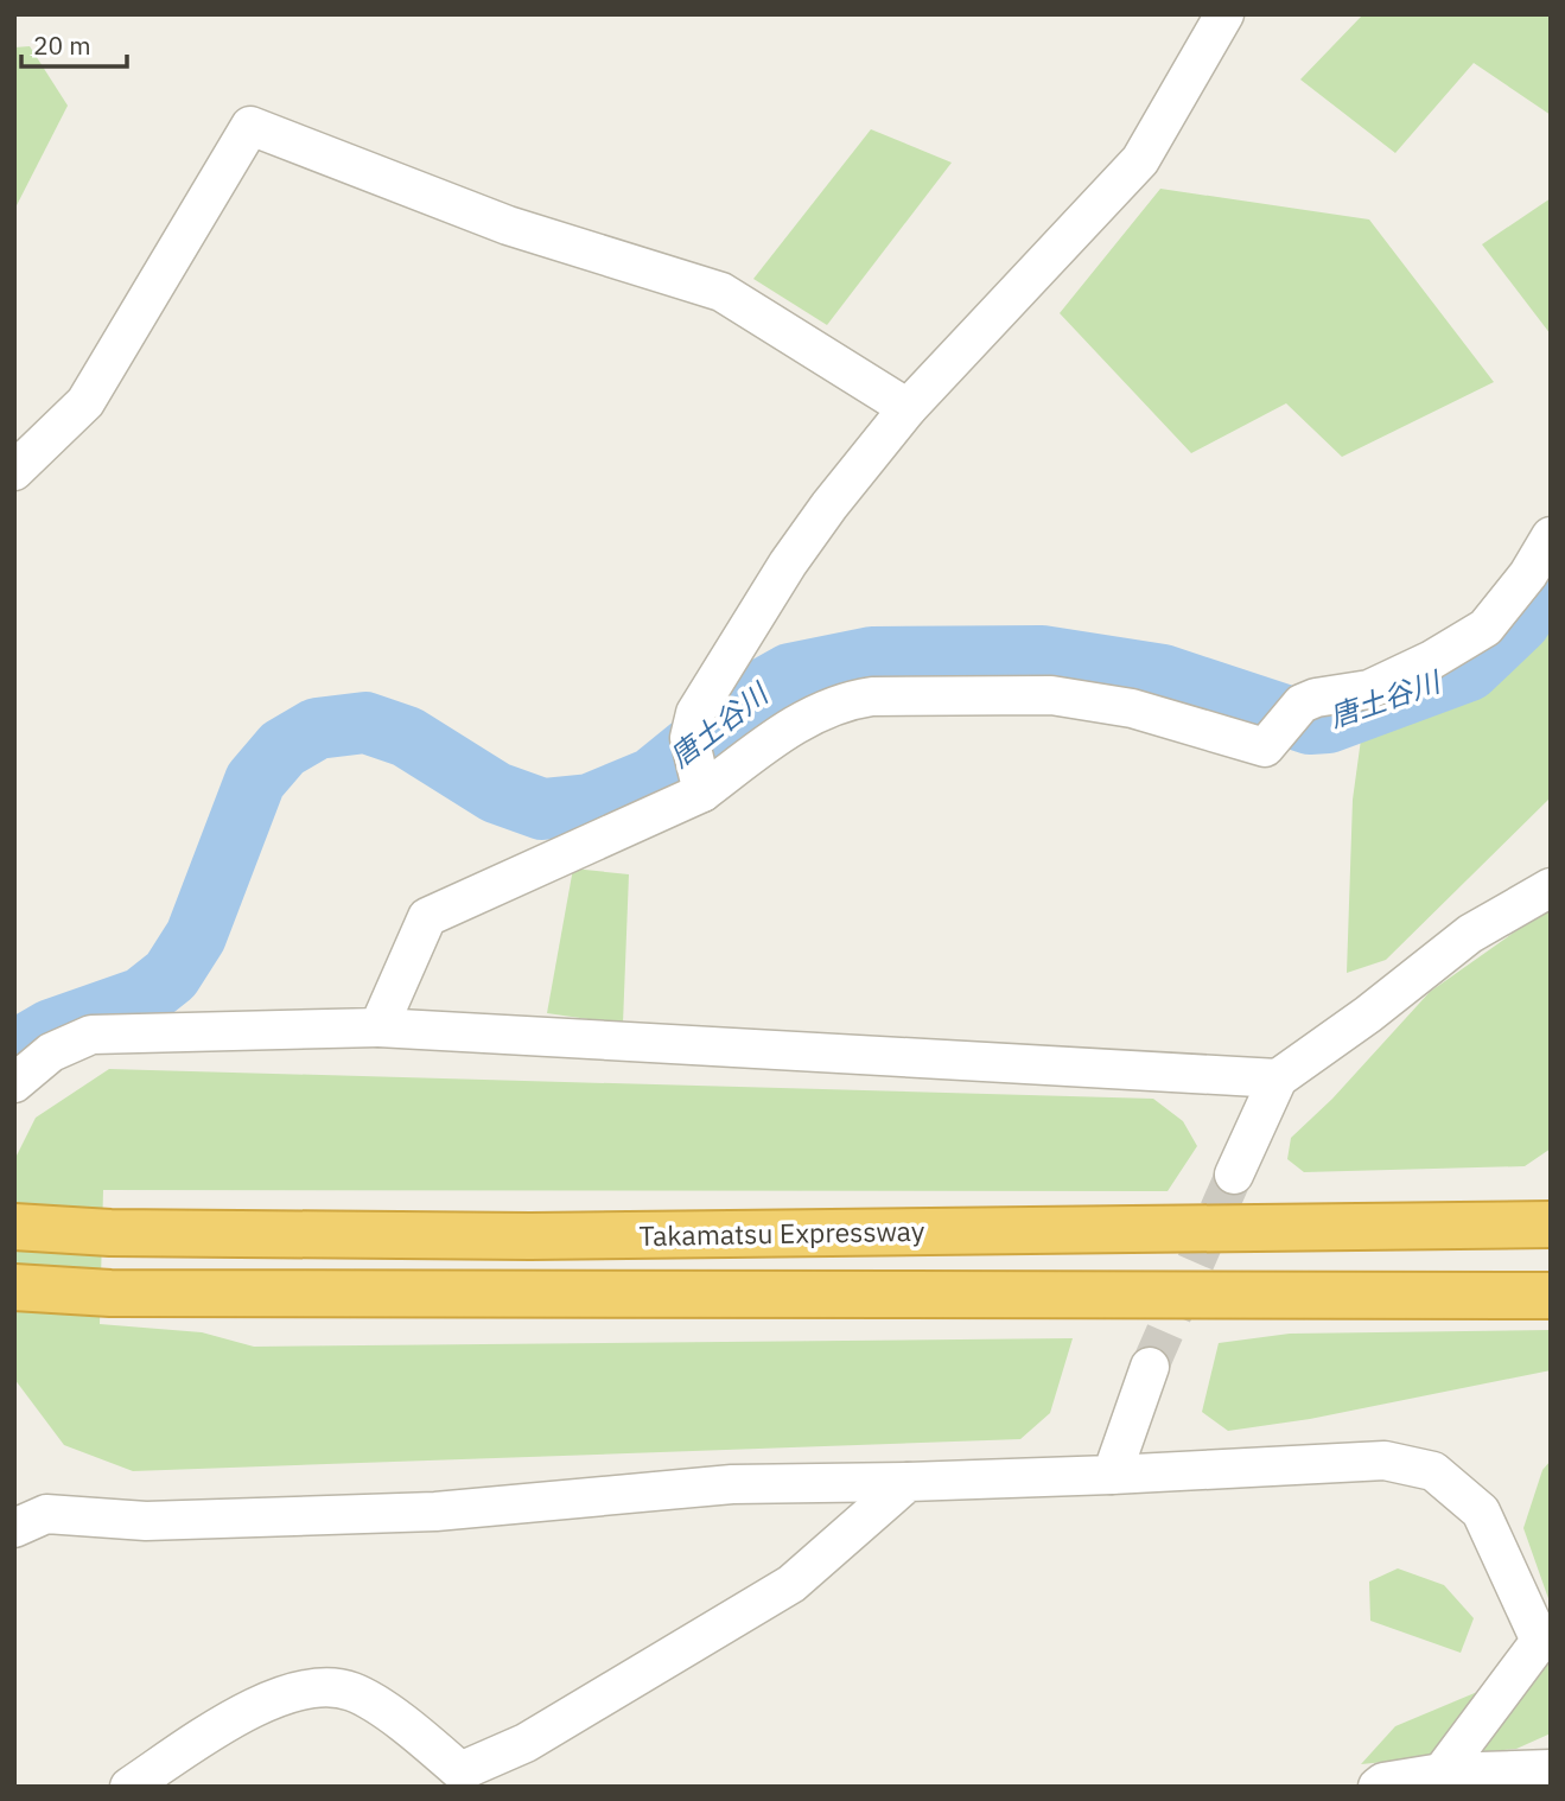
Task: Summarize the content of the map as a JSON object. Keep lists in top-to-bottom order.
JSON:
{
  "streets": {
    "highway": ["Takamatsu Expressway"]
  },
  "water": ["唐土谷川"],
  "scale_bar": "20 m"
}
